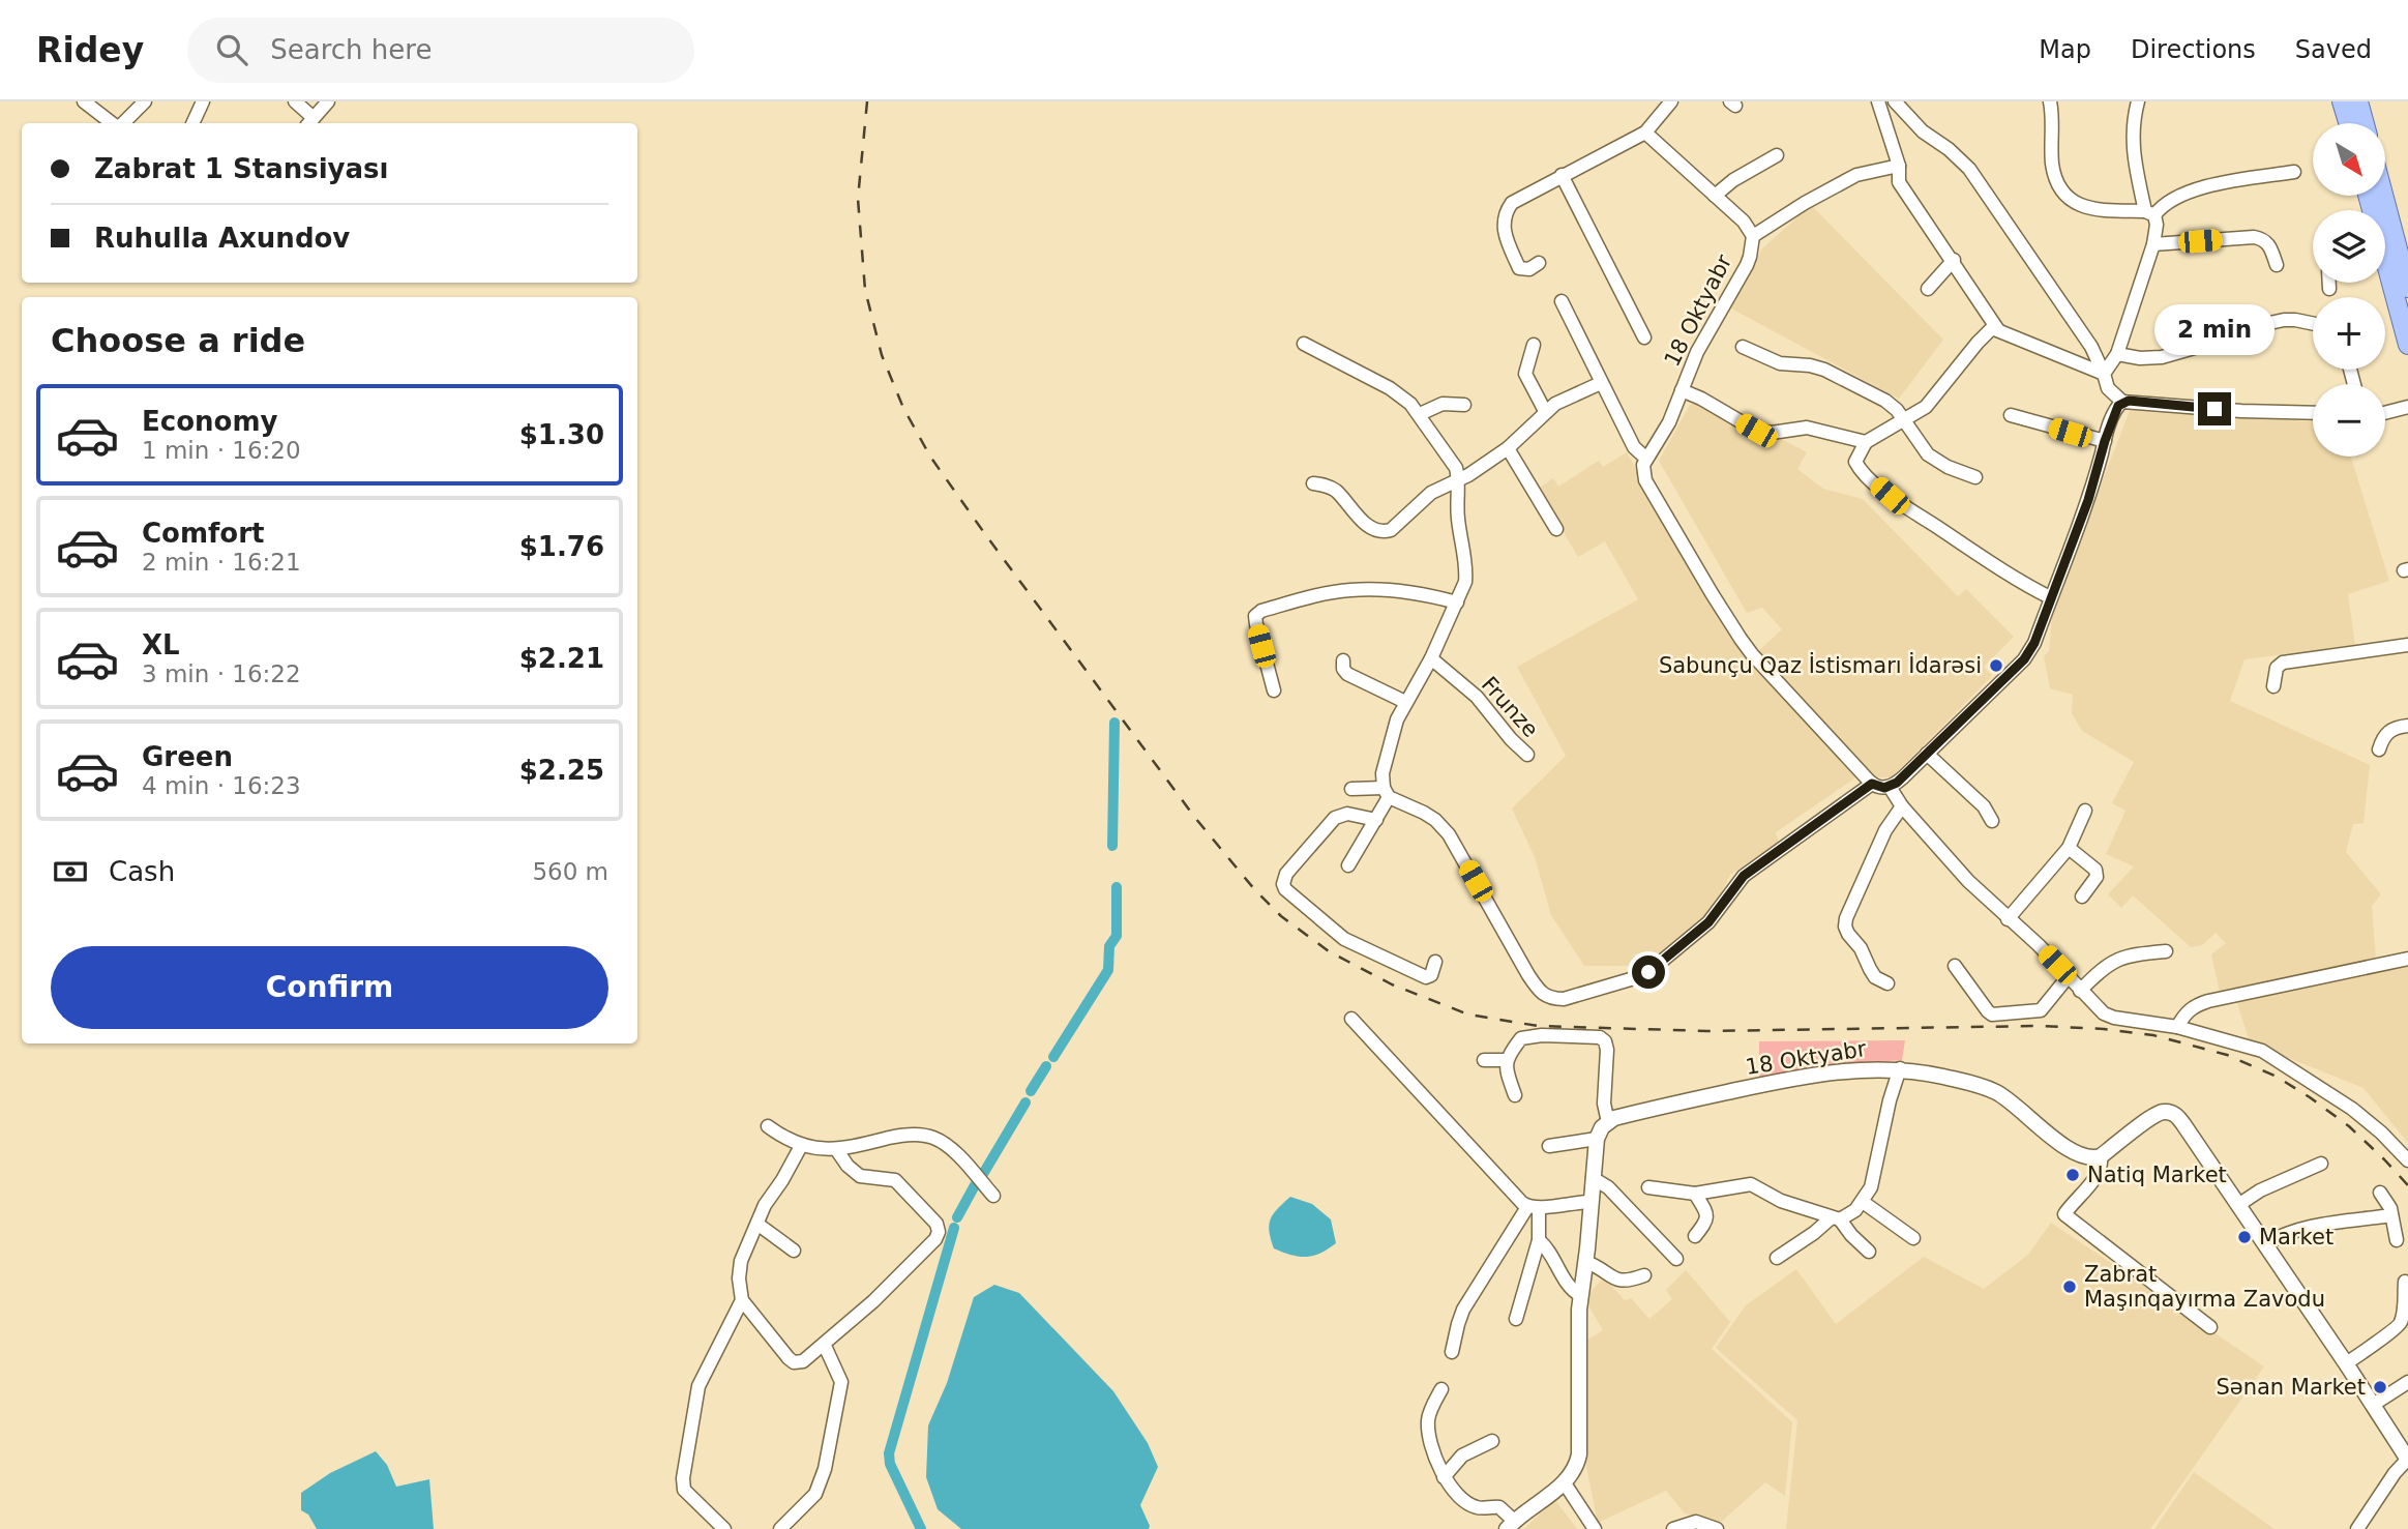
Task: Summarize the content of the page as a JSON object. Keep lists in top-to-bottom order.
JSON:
{
  "streets": {
    "street": ["18 Oktyabr", "Frunze"]
  },
  "places": [
    "Sabunçu Qaz İstismarı İdarəsi",
    "Natiq Market",
    "Market",
    "Zabrat Maşınqayırma Zavodu",
    "Sənan Market"
  ],
  "north": "bottom right",
  "page": {
    "header": "Ridey",
    "search": "Search here",
    "nav": ["Map", "Directions", "Saved"],
    "map_buttons": ["+", "−"],
    "banner": ["Zabrat 1 Stansiyası", "Ruhulla Axundov"],
    "heading": "Choose a ride",
    "bubble": "2 min",
    "list": [
      {
        "name": "Economy",
        "note": "1 min · 16:20",
        "value": "$1.30"
      },
      {
        "name": "Comfort",
        "note": "2 min · 16:21",
        "value": "$1.76"
      },
      {
        "name": "XL",
        "note": "3 min · 16:22",
        "value": "$2.21"
      },
      {
        "name": "Green",
        "note": "4 min · 16:23",
        "value": "$2.25"
      }
    ],
    "pay": ["Cash", "560 m"],
    "buttons": "Confirm"
  }
}
